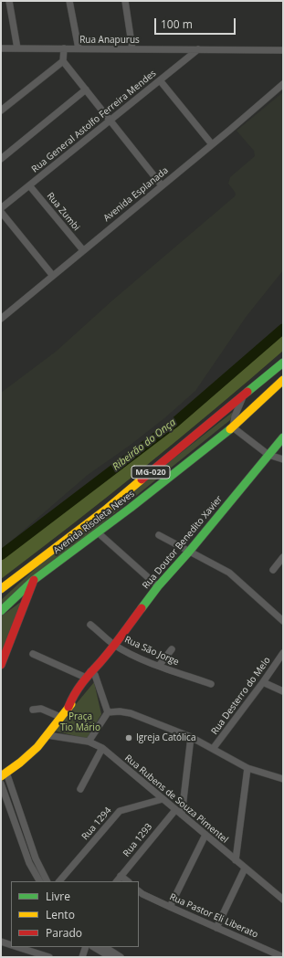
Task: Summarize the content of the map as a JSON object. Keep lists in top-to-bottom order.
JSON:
{
  "streets": {
    "main road": ["MG-020", "Avenida Risoleta Neves", "Rua Doutor Benedito Xavier"],
    "street": [
      "Rua Anapurus",
      "Rua General Astolfo Ferreira Mendes",
      "Avenida Esplanada",
      "Rua Zumbi",
      "Rua São Jorge",
      "Rua Desterro do Melo",
      "Rua Rubens de Souza Pimentel",
      "Rua 1294",
      "Rua 1293",
      "Rua Pastor Eli Liberato"
    ]
  },
  "crossings": [
    ["Rua Anapurus", "Rua General Astolfo Ferreira Mendes"],
    ["Rua General Astolfo Ferreira Mendes", "Rua Zumbi"],
    ["Avenida Esplanada", "Rua Zumbi"],
    ["Rua Doutor Benedito Xavier", "Rua São Jorge"],
    ["Rua Doutor Benedito Xavier", "Rua Rubens de Souza Pimentel"],
    ["Rua Rubens de Souza Pimentel", "Rua 1294"],
    ["Rua Rubens de Souza Pimentel", "Rua 1293"]
  ],
  "water": ["Ribeirão do Onça"],
  "parks": ["Praça Tio Mário"],
  "places": ["Igreja Católica"],
  "legend": ["Livre", "Lento", "Parado"],
  "scale_bar": "100 m"
}
